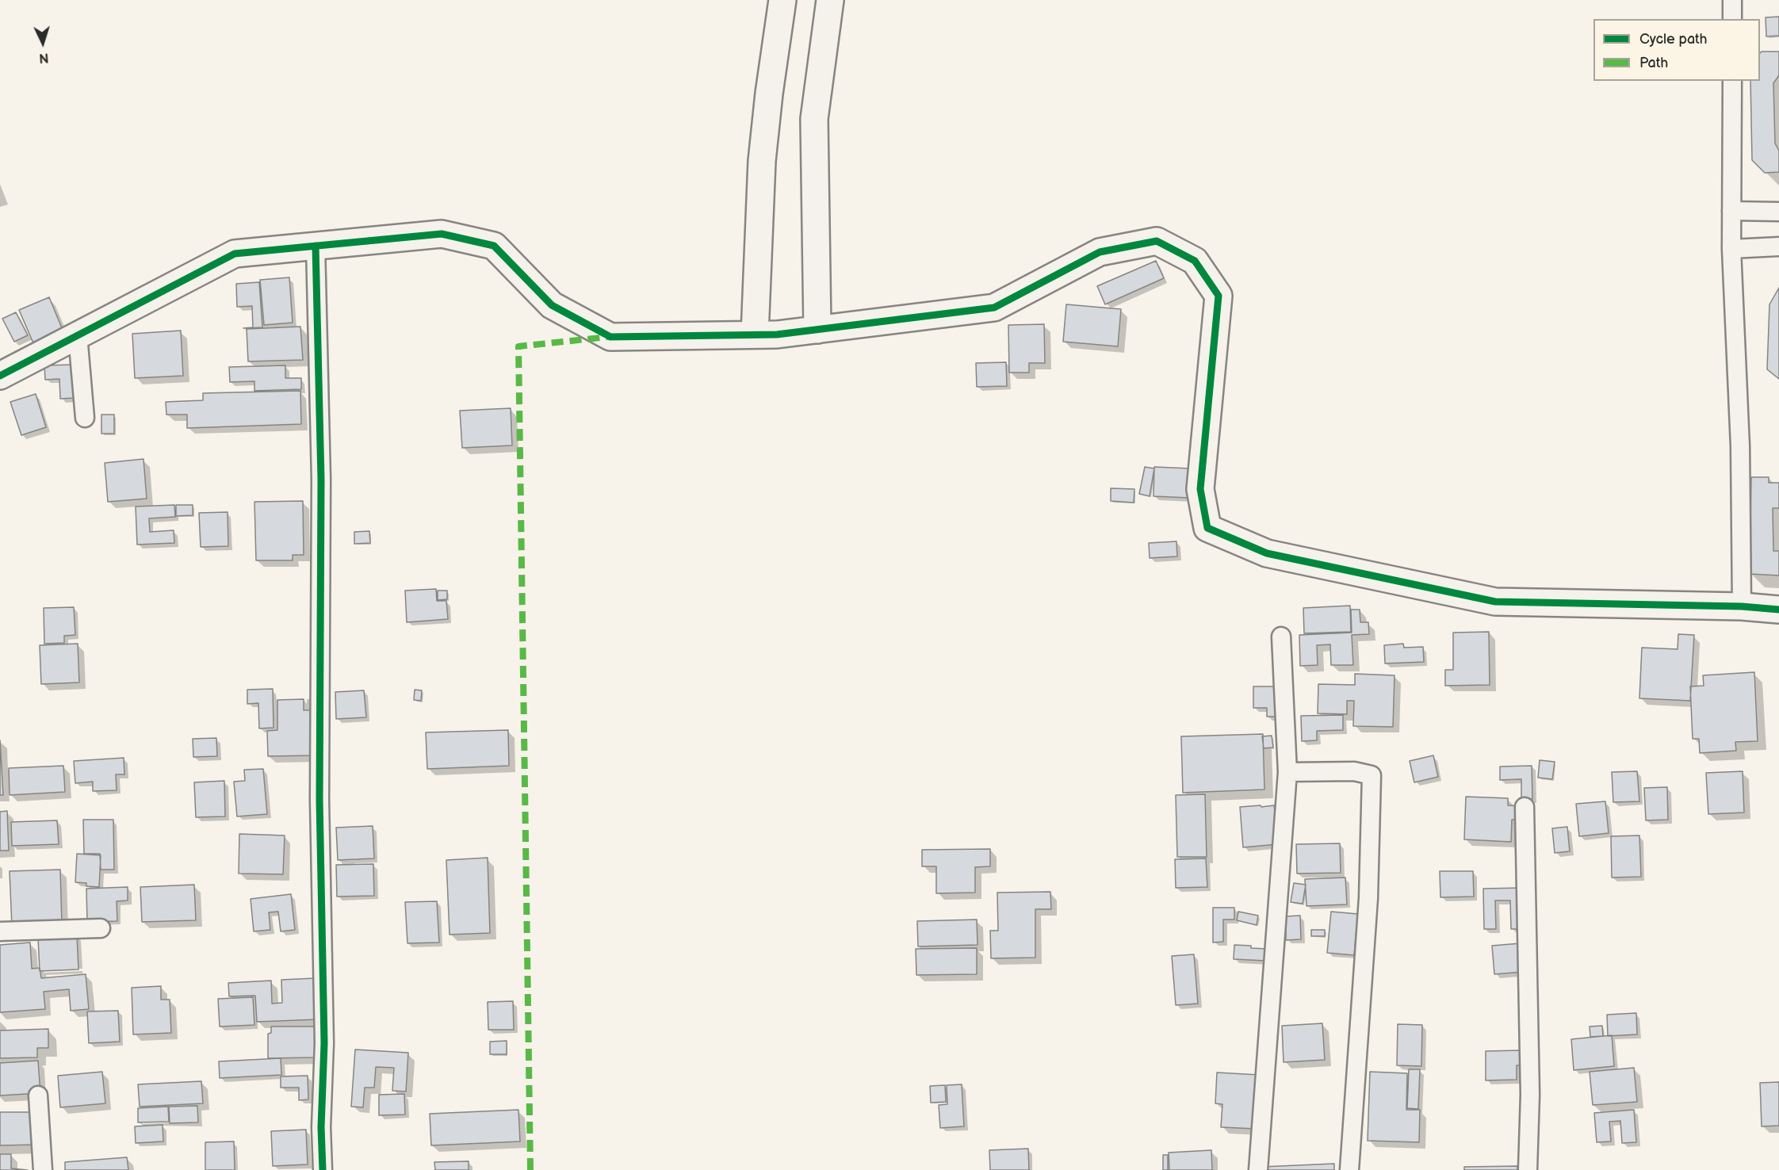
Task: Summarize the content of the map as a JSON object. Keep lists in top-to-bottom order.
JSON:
{
  "legend": ["Cycle path", "Path"],
  "north": "bottom"
}
